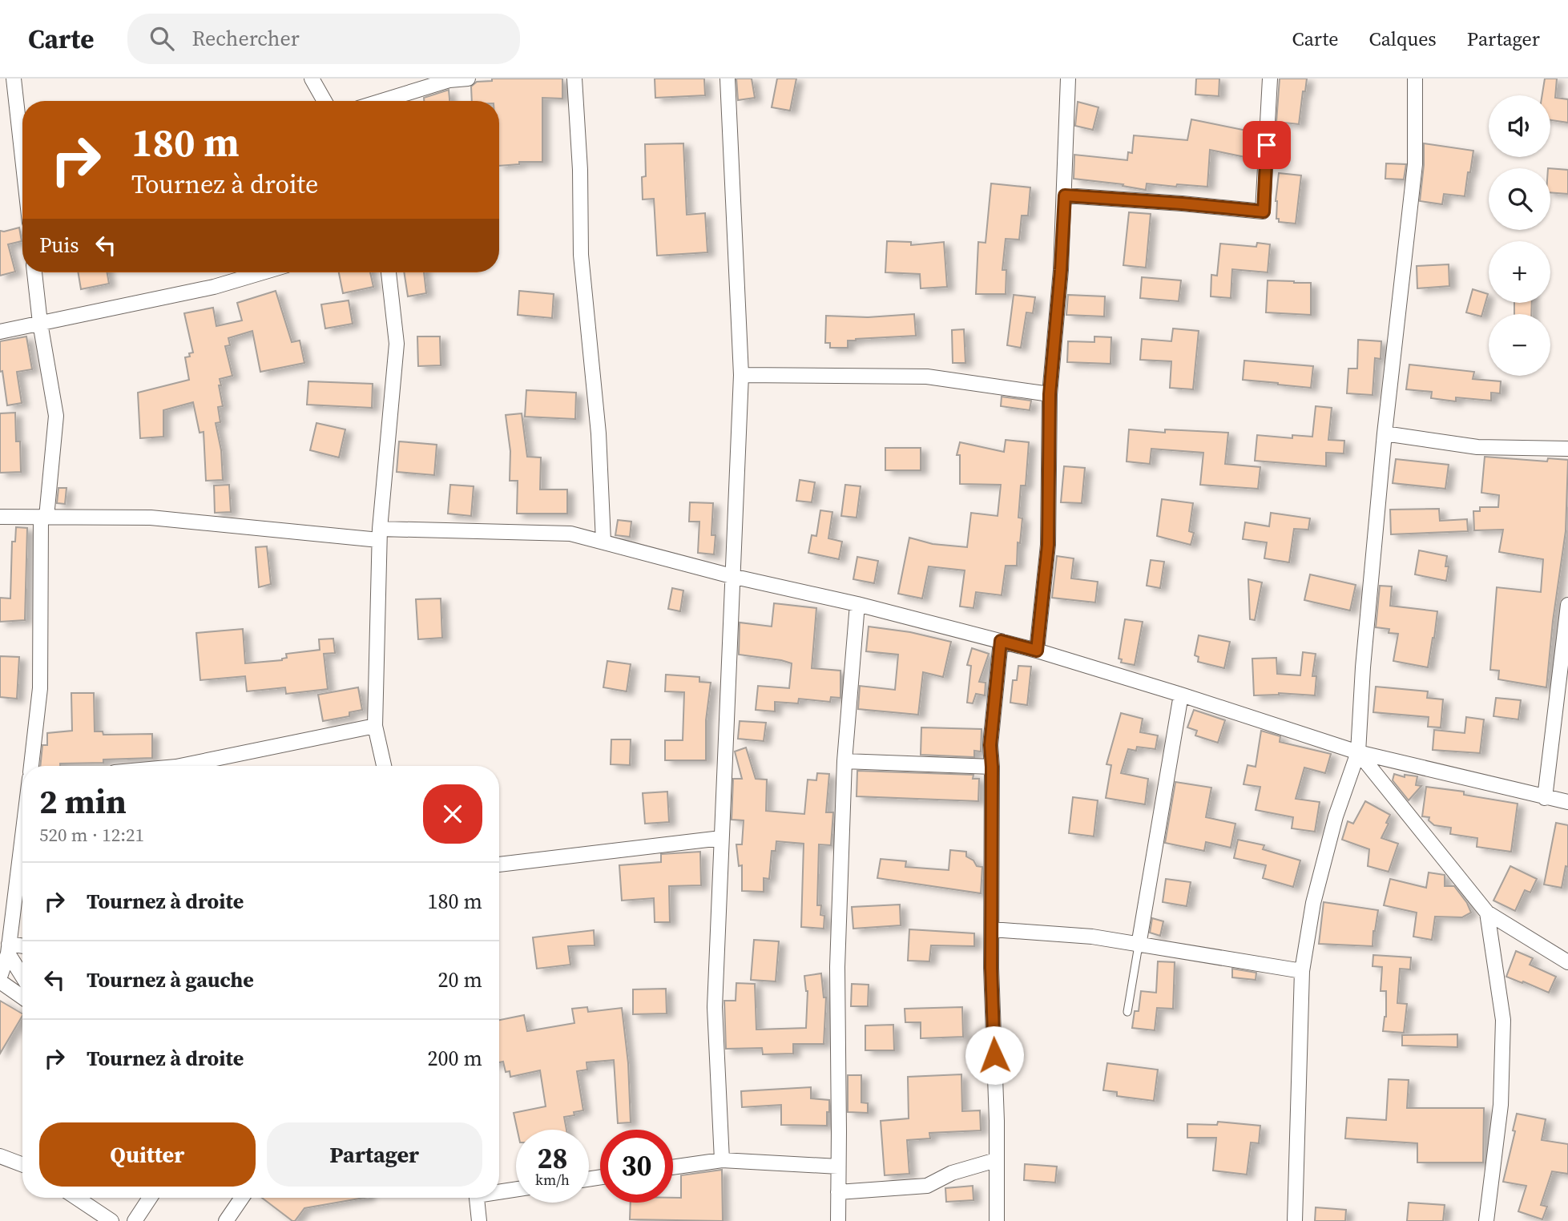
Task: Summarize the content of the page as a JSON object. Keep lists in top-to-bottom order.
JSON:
{
  "page": {
    "header": "Carte",
    "search": "Rechercher",
    "nav": ["Carte", "Calques", "Partager"],
    "map_buttons": ["+", "−"],
    "turn": ["180 m", "Tournez à droite"],
    "then": "Puis",
    "heading": ["2 min", "520 m · 12:21"],
    "list": [
      {
        "name": "Tournez à droite",
        "value": "180 m"
      },
      {
        "name": "Tournez à gauche",
        "value": "20 m"
      },
      {
        "name": "Tournez à droite",
        "value": "200 m"
      }
    ],
    "buttons": ["Quitter", "Partager"],
    "speed": "28 km/h",
    "limit": "30"
  }
}
